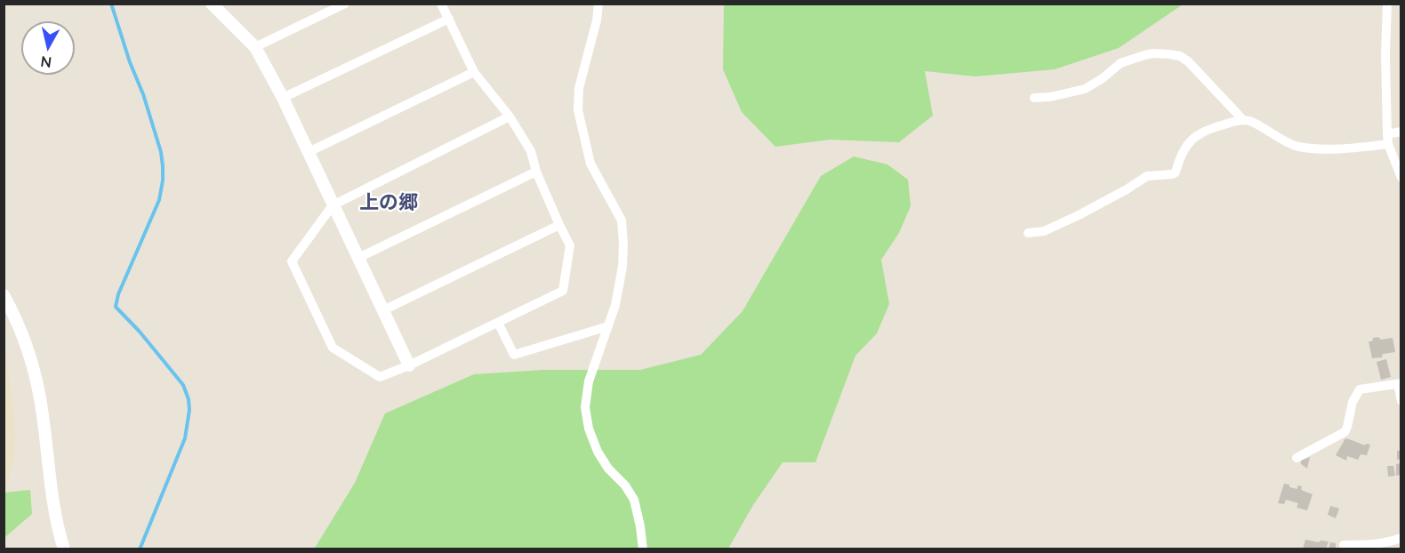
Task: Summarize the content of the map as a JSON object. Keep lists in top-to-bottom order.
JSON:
{
  "districts": ["上の郷"],
  "north": "bottom"
}
